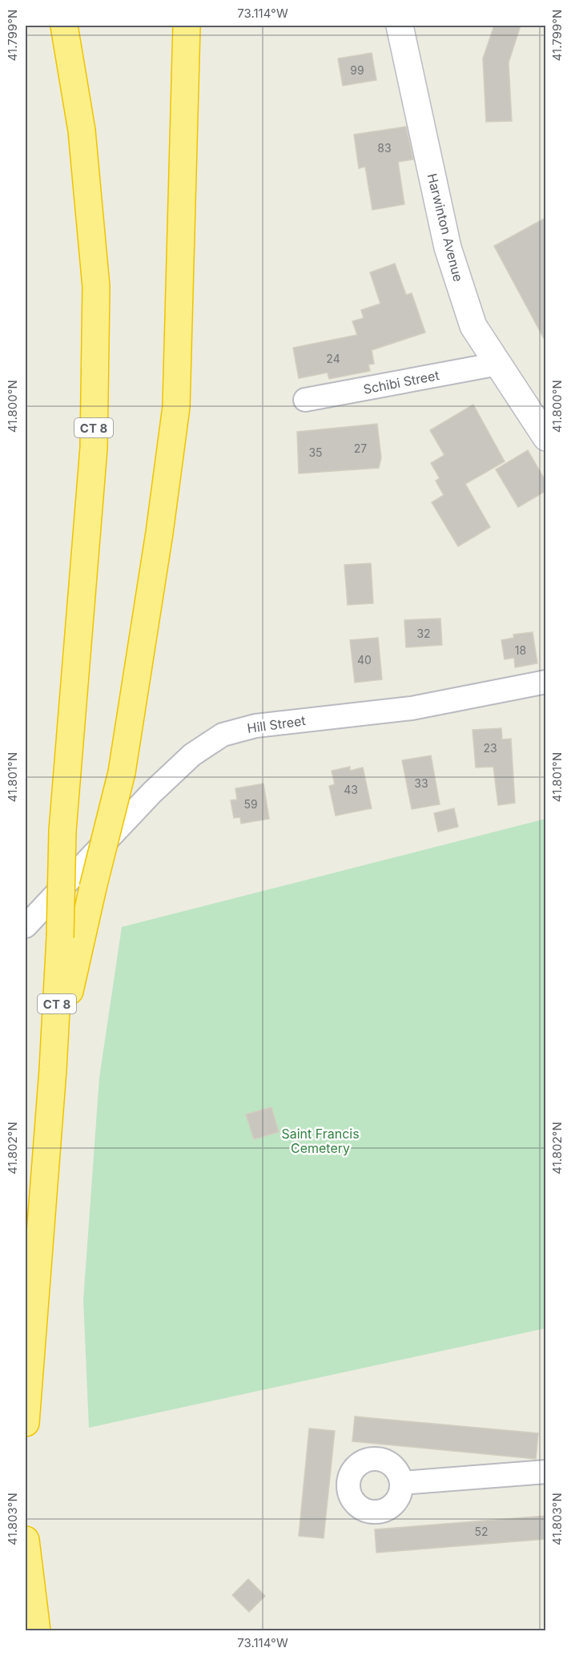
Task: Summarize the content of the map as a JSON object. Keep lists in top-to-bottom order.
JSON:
{
  "streets": {
    "highway": ["CT 8"],
    "main road": ["Harwinton Avenue"],
    "street": ["Schibi Street", "Hill Street"]
  },
  "crossings": [
    ["Harwinton Avenue", "Schibi Street"]
  ],
  "parks": ["Saint Francis Cemetery"],
  "house_numbers": [
    "99",
    "83",
    "24",
    "27",
    "35",
    "32",
    "18",
    "40",
    "23",
    "33",
    "43",
    "59",
    "52"
  ],
  "coordinates": [
    "73.114°W",
    "41.799°N",
    "41.800°N",
    "41.801°N",
    "41.802°N",
    "41.803°N"
  ]
}
